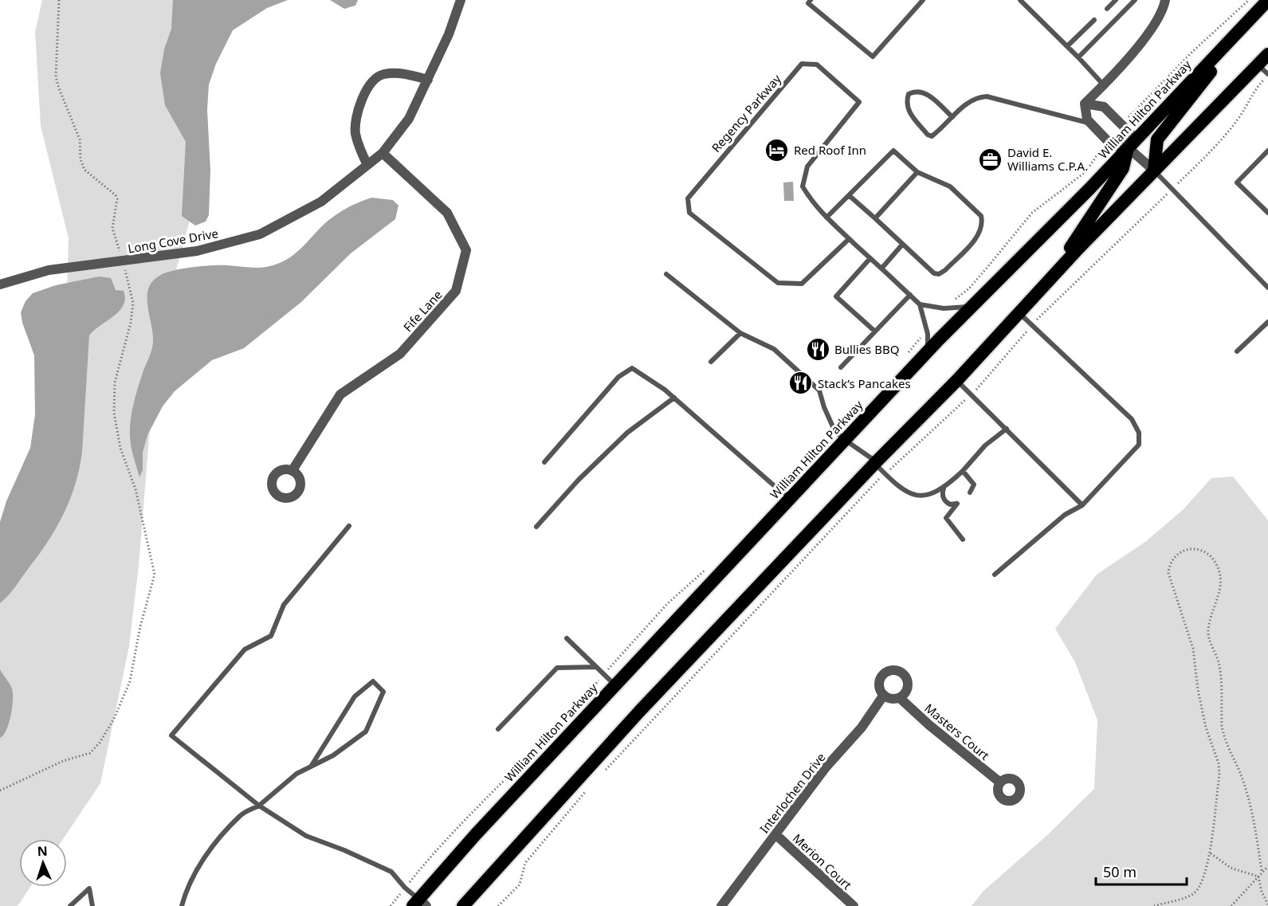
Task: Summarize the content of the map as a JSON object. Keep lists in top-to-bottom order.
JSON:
{
  "streets": {
    "highway": ["William Hilton Parkway"],
    "street": [
      "Long Cove Drive",
      "Fife Lane",
      "Masters Court",
      "Interlochen Drive",
      "Merion Court"
    ],
    "lane": ["Regency Parkway"]
  },
  "crossings": [
    ["Long Cove Drive", "Fife Lane"],
    ["Masters Court", "Interlochen Drive"],
    ["Interlochen Drive", "Merion Court"]
  ],
  "places": {
    "hotel": ["Red Roof Inn"],
    "office": ["David E. Williams C.P.A."],
    "restaurant": ["Bullies BBQ", "Stack’s Pancakes"]
  },
  "scale_bar": "50 m",
  "north": "top"
}
